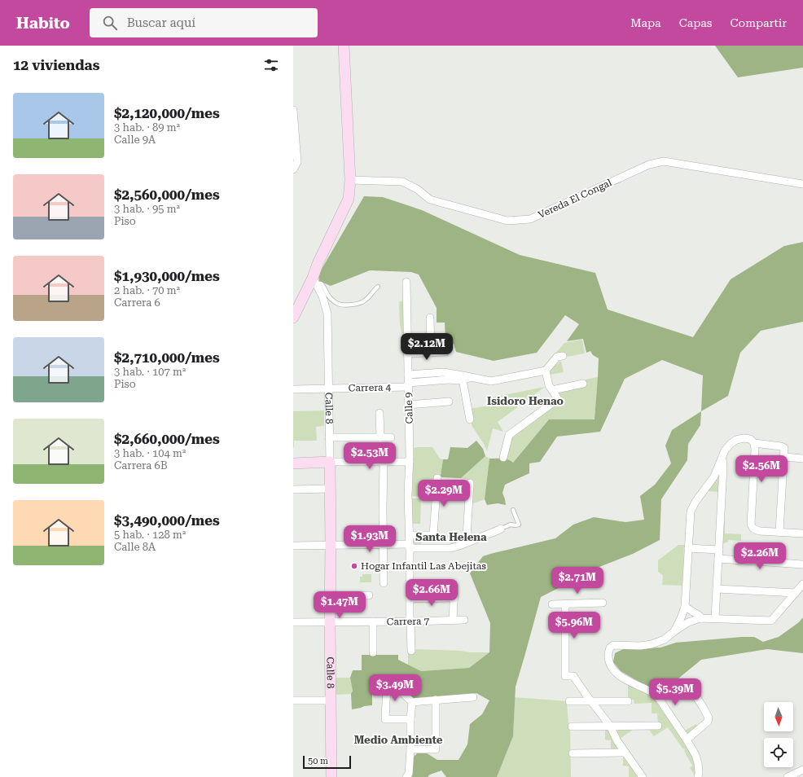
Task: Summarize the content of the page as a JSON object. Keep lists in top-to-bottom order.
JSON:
{
  "streets": {
    "main road": ["Calle 8"],
    "street": [
      "Vereda El Congal",
      "Carrera 4",
      "Calle 9",
      "Carrera 7"
    ]
  },
  "crossings": [
    ["Carrera 4", "Calle 9"],
    ["Carrera 4", "Calle 8"],
    ["Calle 9", "Carrera 7"],
    ["Calle 8", "Carrera 7"]
  ],
  "districts": ["Isidoro Henao", "Santa Helena", "Medio Ambiente"],
  "places": ["Hogar Infantil Las Abejitas"],
  "scale_bar": "50 m",
  "north": "bottom",
  "page": {
    "header": "Habito",
    "search": "Buscar aquí",
    "nav": ["Mapa", "Capas", "Compartir"],
    "heading": "12 viviendas",
    "list": [
      {
        "name": "$2,120,000/mes",
        "note": "3 hab. · 89 m² · Calle 9A"
      },
      {
        "name": "$2,560,000/mes",
        "note": "3 hab. · 95 m² · Piso"
      },
      {
        "name": "$1,930,000/mes",
        "note": "2 hab. · 70 m² · Carrera 6"
      },
      {
        "name": "$2,710,000/mes",
        "note": "3 hab. · 107 m² · Piso"
      },
      {
        "name": "$2,660,000/mes",
        "note": "3 hab. · 104 m² · Carrera 6B"
      },
      {
        "name": "$3,490,000/mes",
        "note": "5 hab. · 128 m² · Calle 8A"
      }
    ],
    "price": [
      "$2.12M",
      "$2.53M",
      "$2.56M",
      "$2.29M",
      "$1.93M",
      "$2.26M",
      "$2.71M",
      "$2.66M",
      "$1.47M",
      "$5.96M",
      "$3.49M",
      "$5.39M"
    ],
    "scale": "50 m"
  }
}
